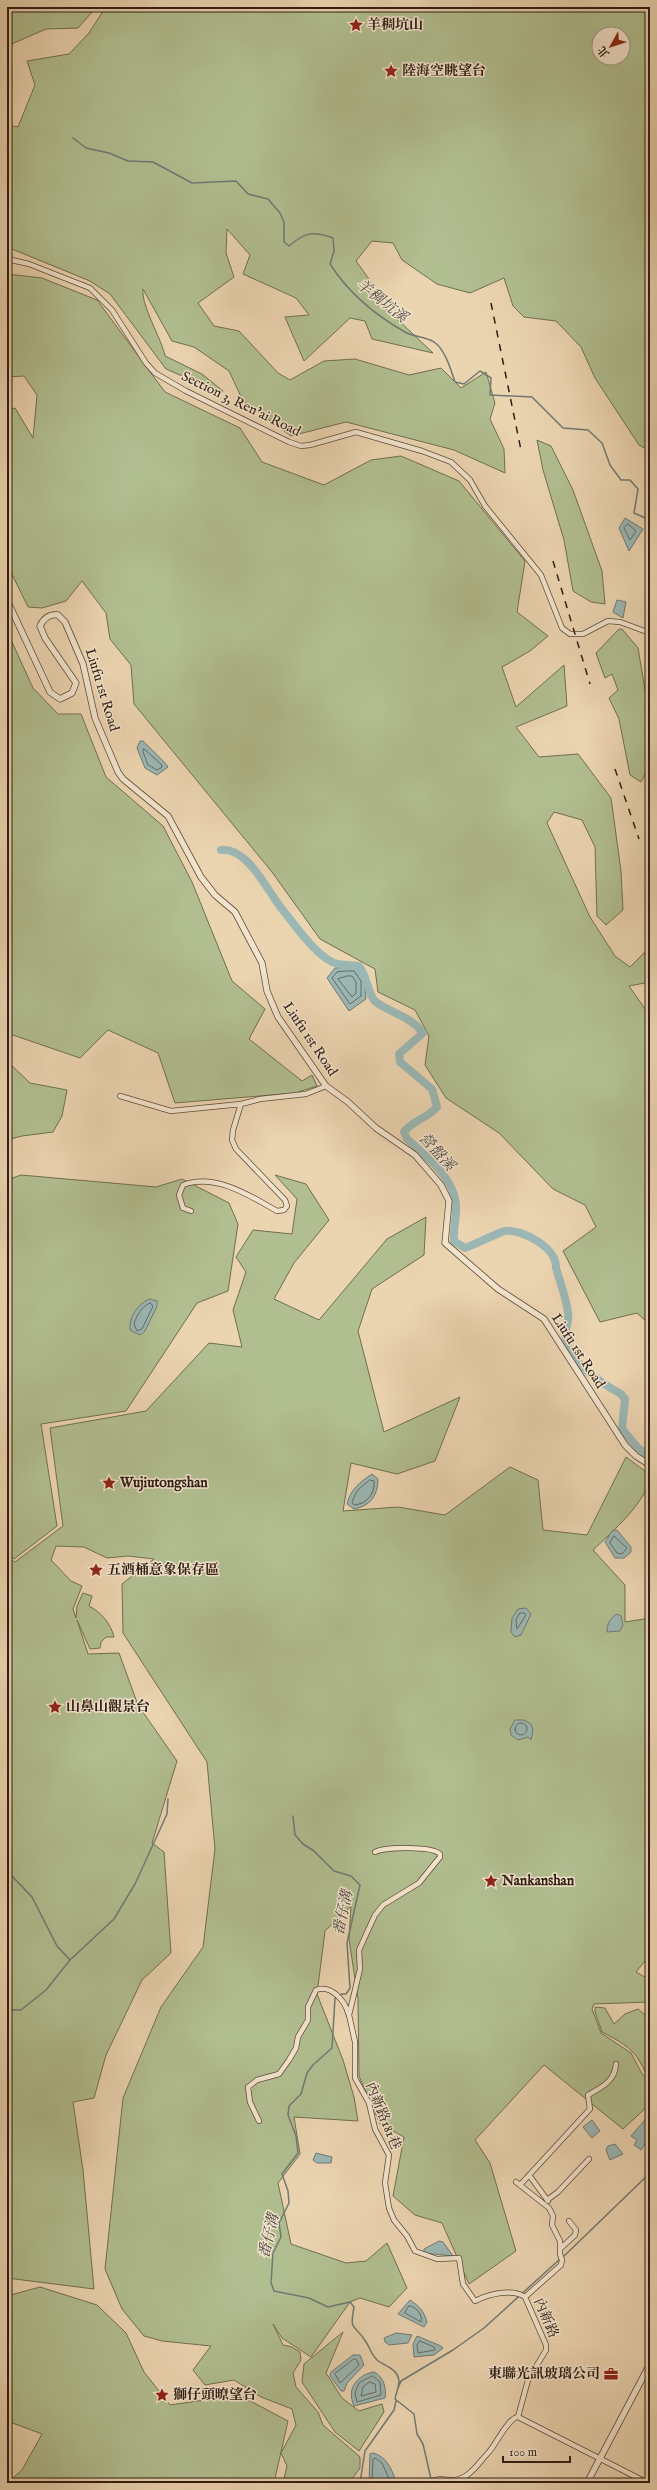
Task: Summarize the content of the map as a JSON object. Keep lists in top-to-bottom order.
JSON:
{
  "streets": {
    "street": [
      "Section 3, Ren'ai Road",
      "Liufu 1st Road",
      "內新路181巷",
      "內新路"
    ]
  },
  "crossings": [
    ["內新路181巷", "內新路"]
  ],
  "water": ["羊稠坑溪", "營盤溪", "番仔溝"],
  "places": {
    "place": [
      "羊稠坑山",
      "陸海空眺望台",
      "Wujiutongshan",
      "五酒桶意象保存區",
      "山鼻山觀景台",
      "Nankanshan",
      "獅仔頭暸望台"
    ],
    "office": ["東聯光訊玻璃公司"]
  },
  "scale_bar": "100 m",
  "north": "bottom left"
}
